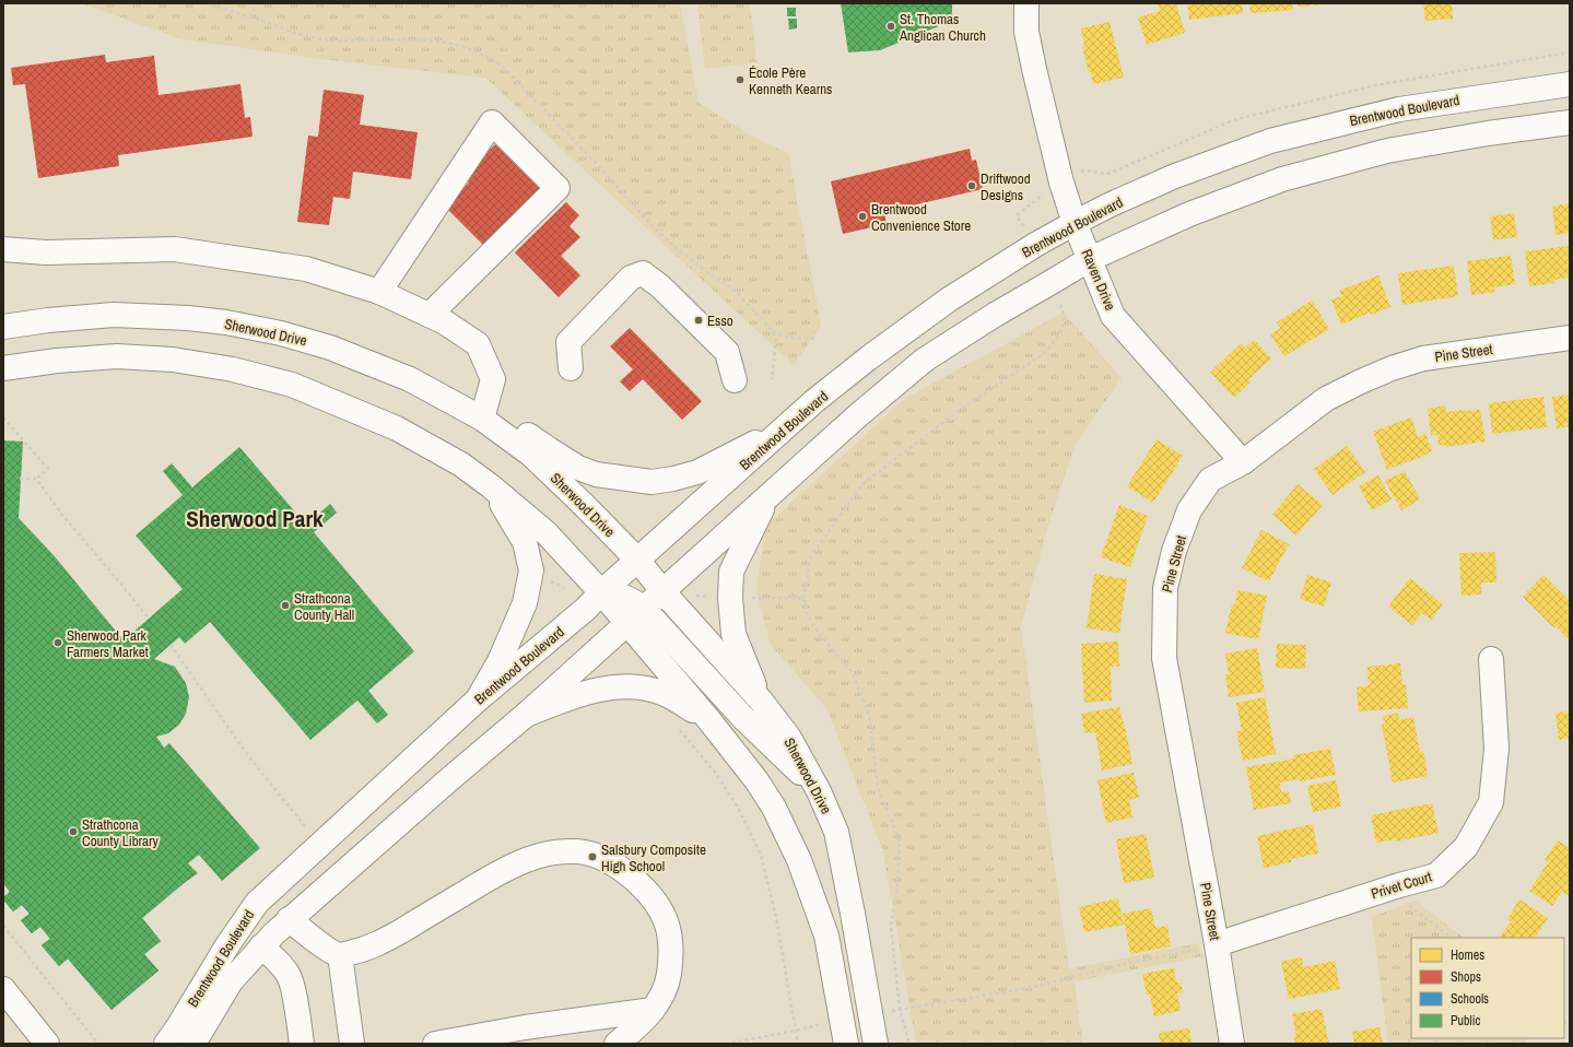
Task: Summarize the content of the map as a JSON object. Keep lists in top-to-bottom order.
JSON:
{
  "streets": {
    "main road": [
      "Brentwood Boulevard",
      "Raven Drive",
      "Sherwood Drive",
      "Pine Street",
      "Privet Court"
    ]
  },
  "crossings": [
    ["Brentwood Boulevard", "Raven Drive"],
    ["Brentwood Boulevard", "Sherwood Drive"],
    ["Raven Drive", "Pine Street"],
    ["Pine Street", "Privet Court"]
  ],
  "districts": ["Sherwood Park"],
  "places": [
    "St. Thomas Anglican Church",
    "École Père Kenneth Kearns",
    "Driftwood Designs",
    "Brentwood Convenience Store",
    "Esso",
    "Strathcona County Hall",
    "Sherwood Park Farmers Market",
    "Strathcona County Library",
    "Salsbury Composite High School"
  ],
  "legend": [
    "Homes",
    "Shops",
    "Schools",
    "Public"
  ]
}
